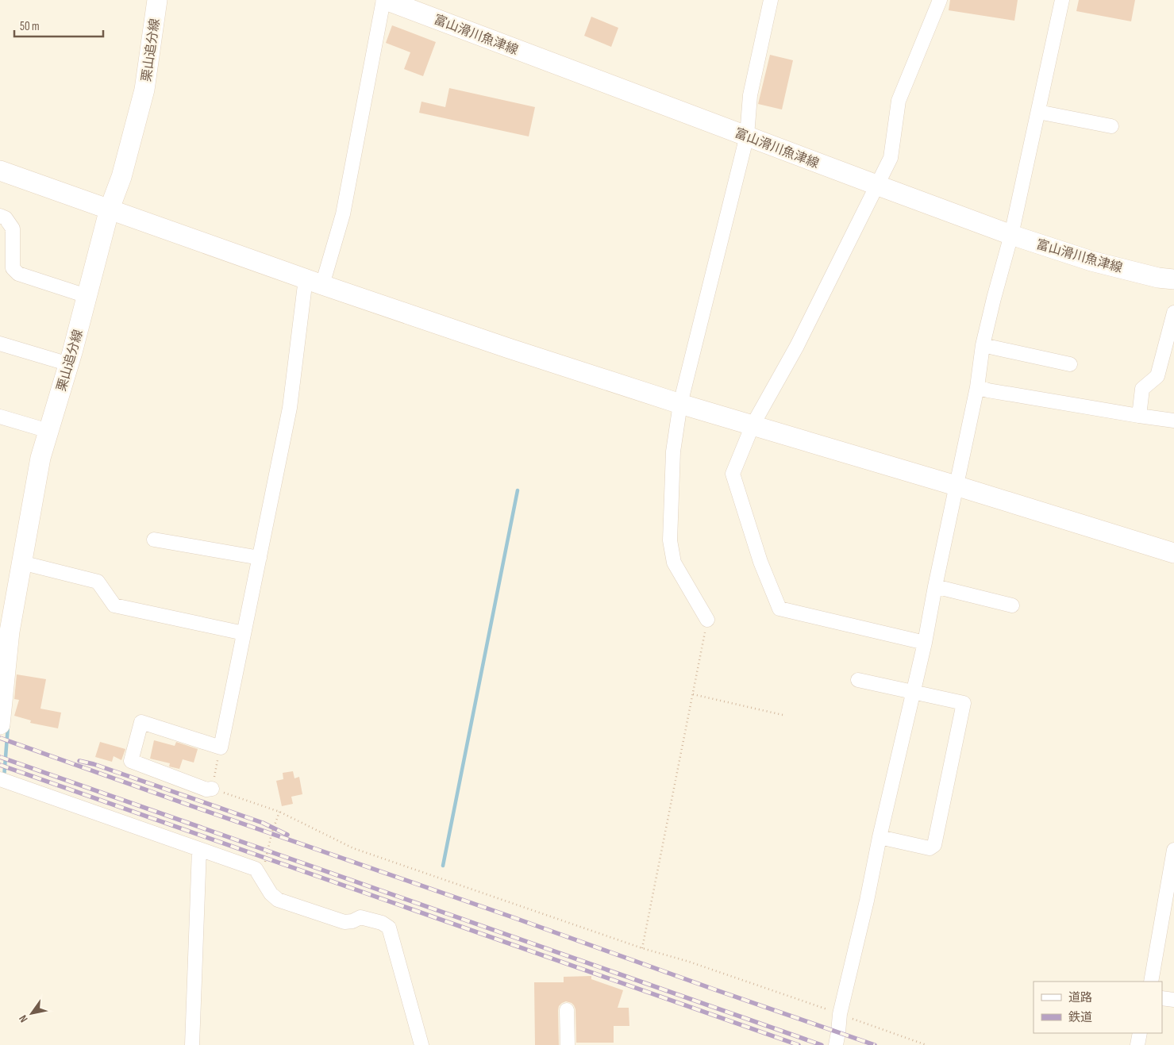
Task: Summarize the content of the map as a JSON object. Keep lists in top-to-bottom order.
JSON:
{
  "streets": {
    "main road": ["富山滑川魚津線", "栗山追分線"]
  },
  "legend": ["道路", "鉄道"],
  "scale_bar": "50 m",
  "north": "bottom left"
}
